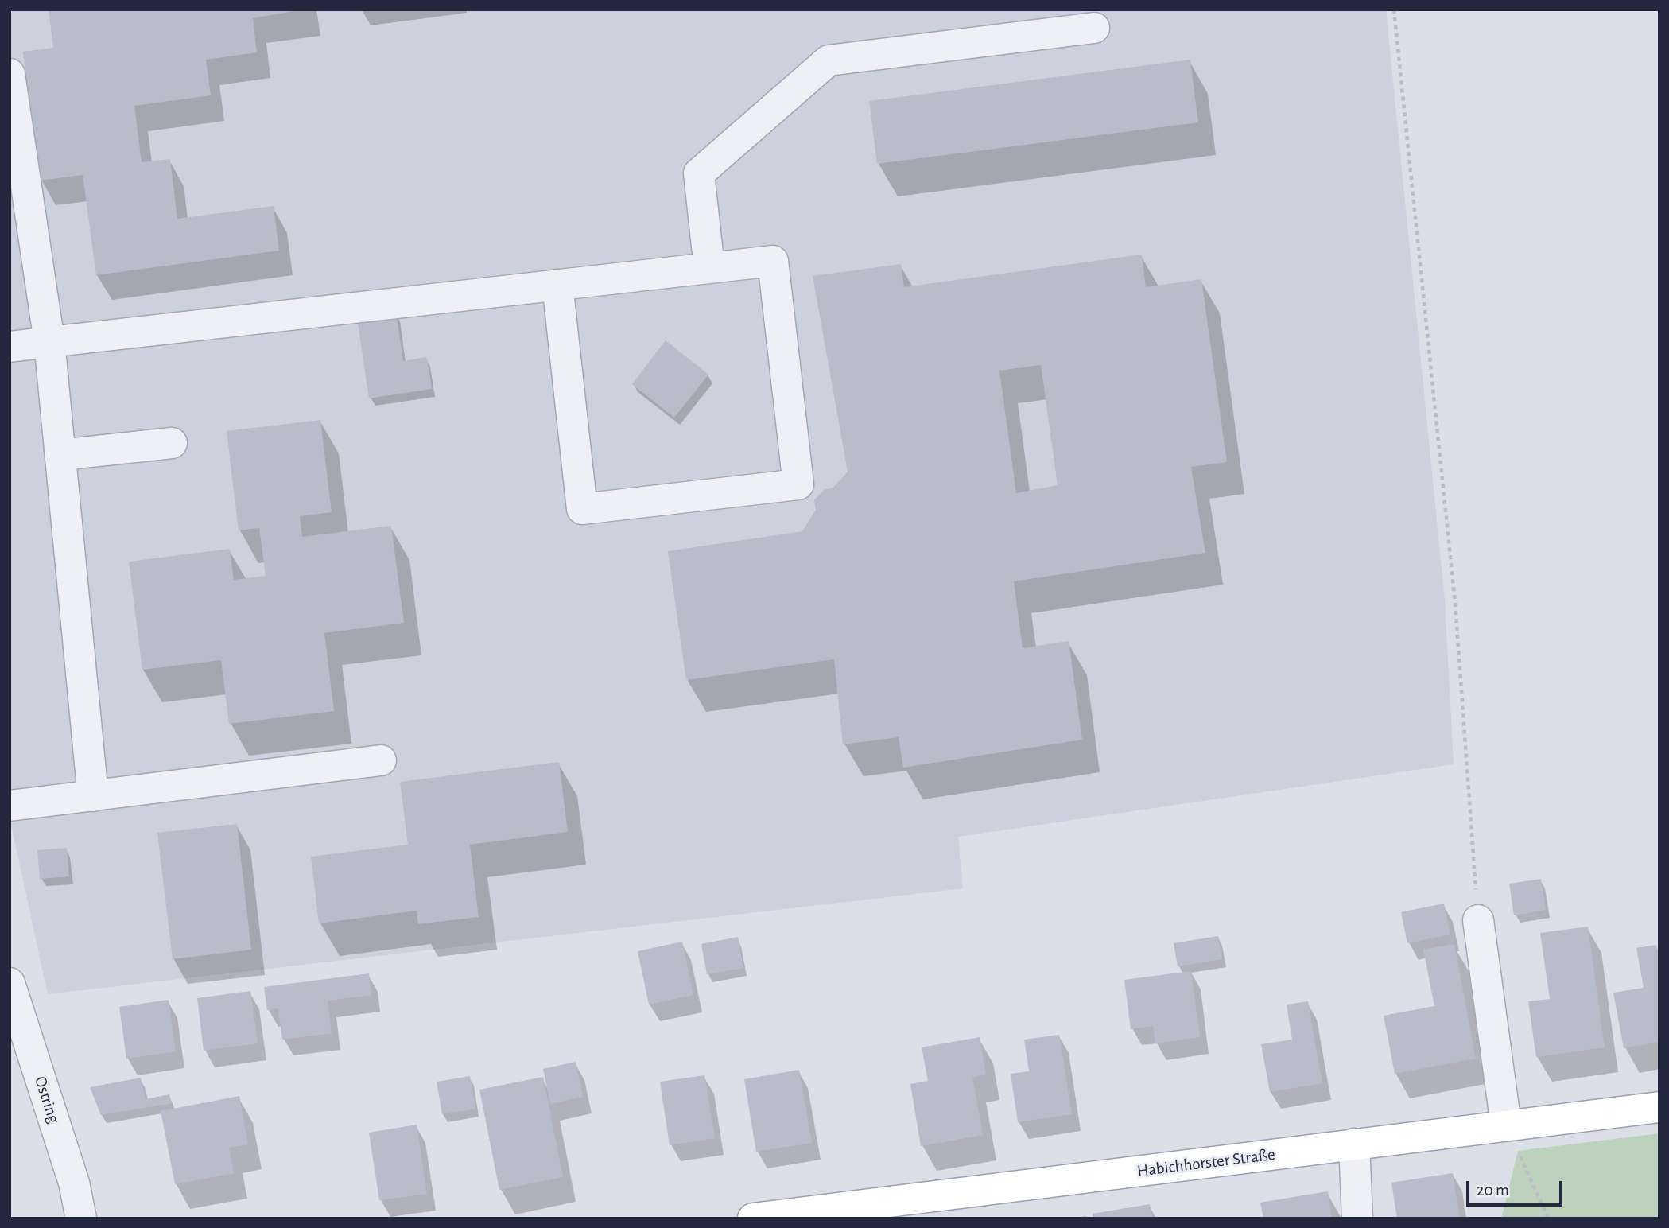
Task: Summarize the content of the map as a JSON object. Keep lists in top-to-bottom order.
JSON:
{
  "streets": {
    "main road": ["Habichhorster Straße"],
    "street": ["Ostring"]
  },
  "scale_bar": "20 m"
}
